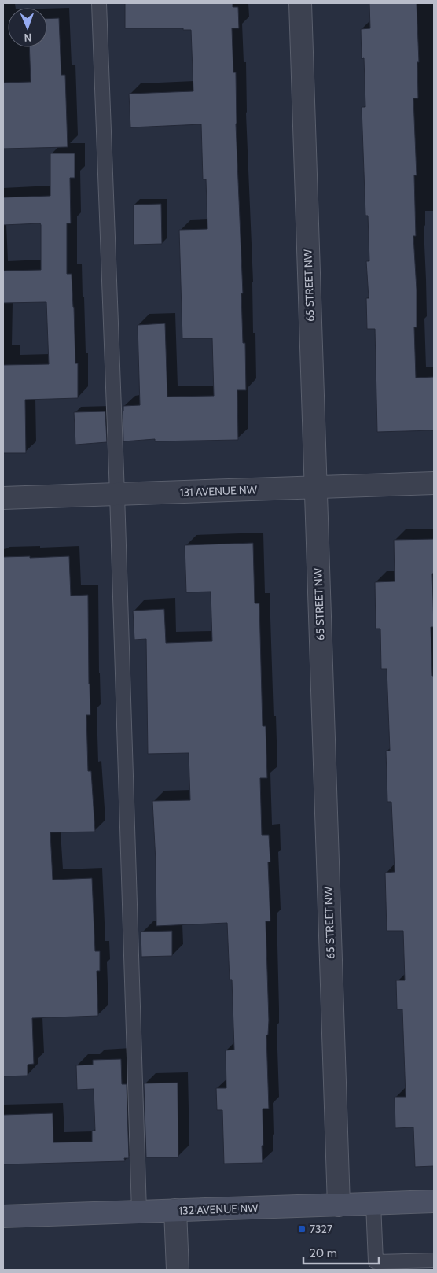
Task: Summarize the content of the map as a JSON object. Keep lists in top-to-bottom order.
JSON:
{
  "streets": {
    "street": ["65 STREET NW", "131 AVENUE NW", "132 AVENUE NW"]
  },
  "crossings": [
    ["65 STREET NW", "131 AVENUE NW"],
    ["65 STREET NW", "132 AVENUE NW"]
  ],
  "places": {
    "transit": ["7327"]
  },
  "scale_bar": "20 m",
  "north": "bottom"
}
